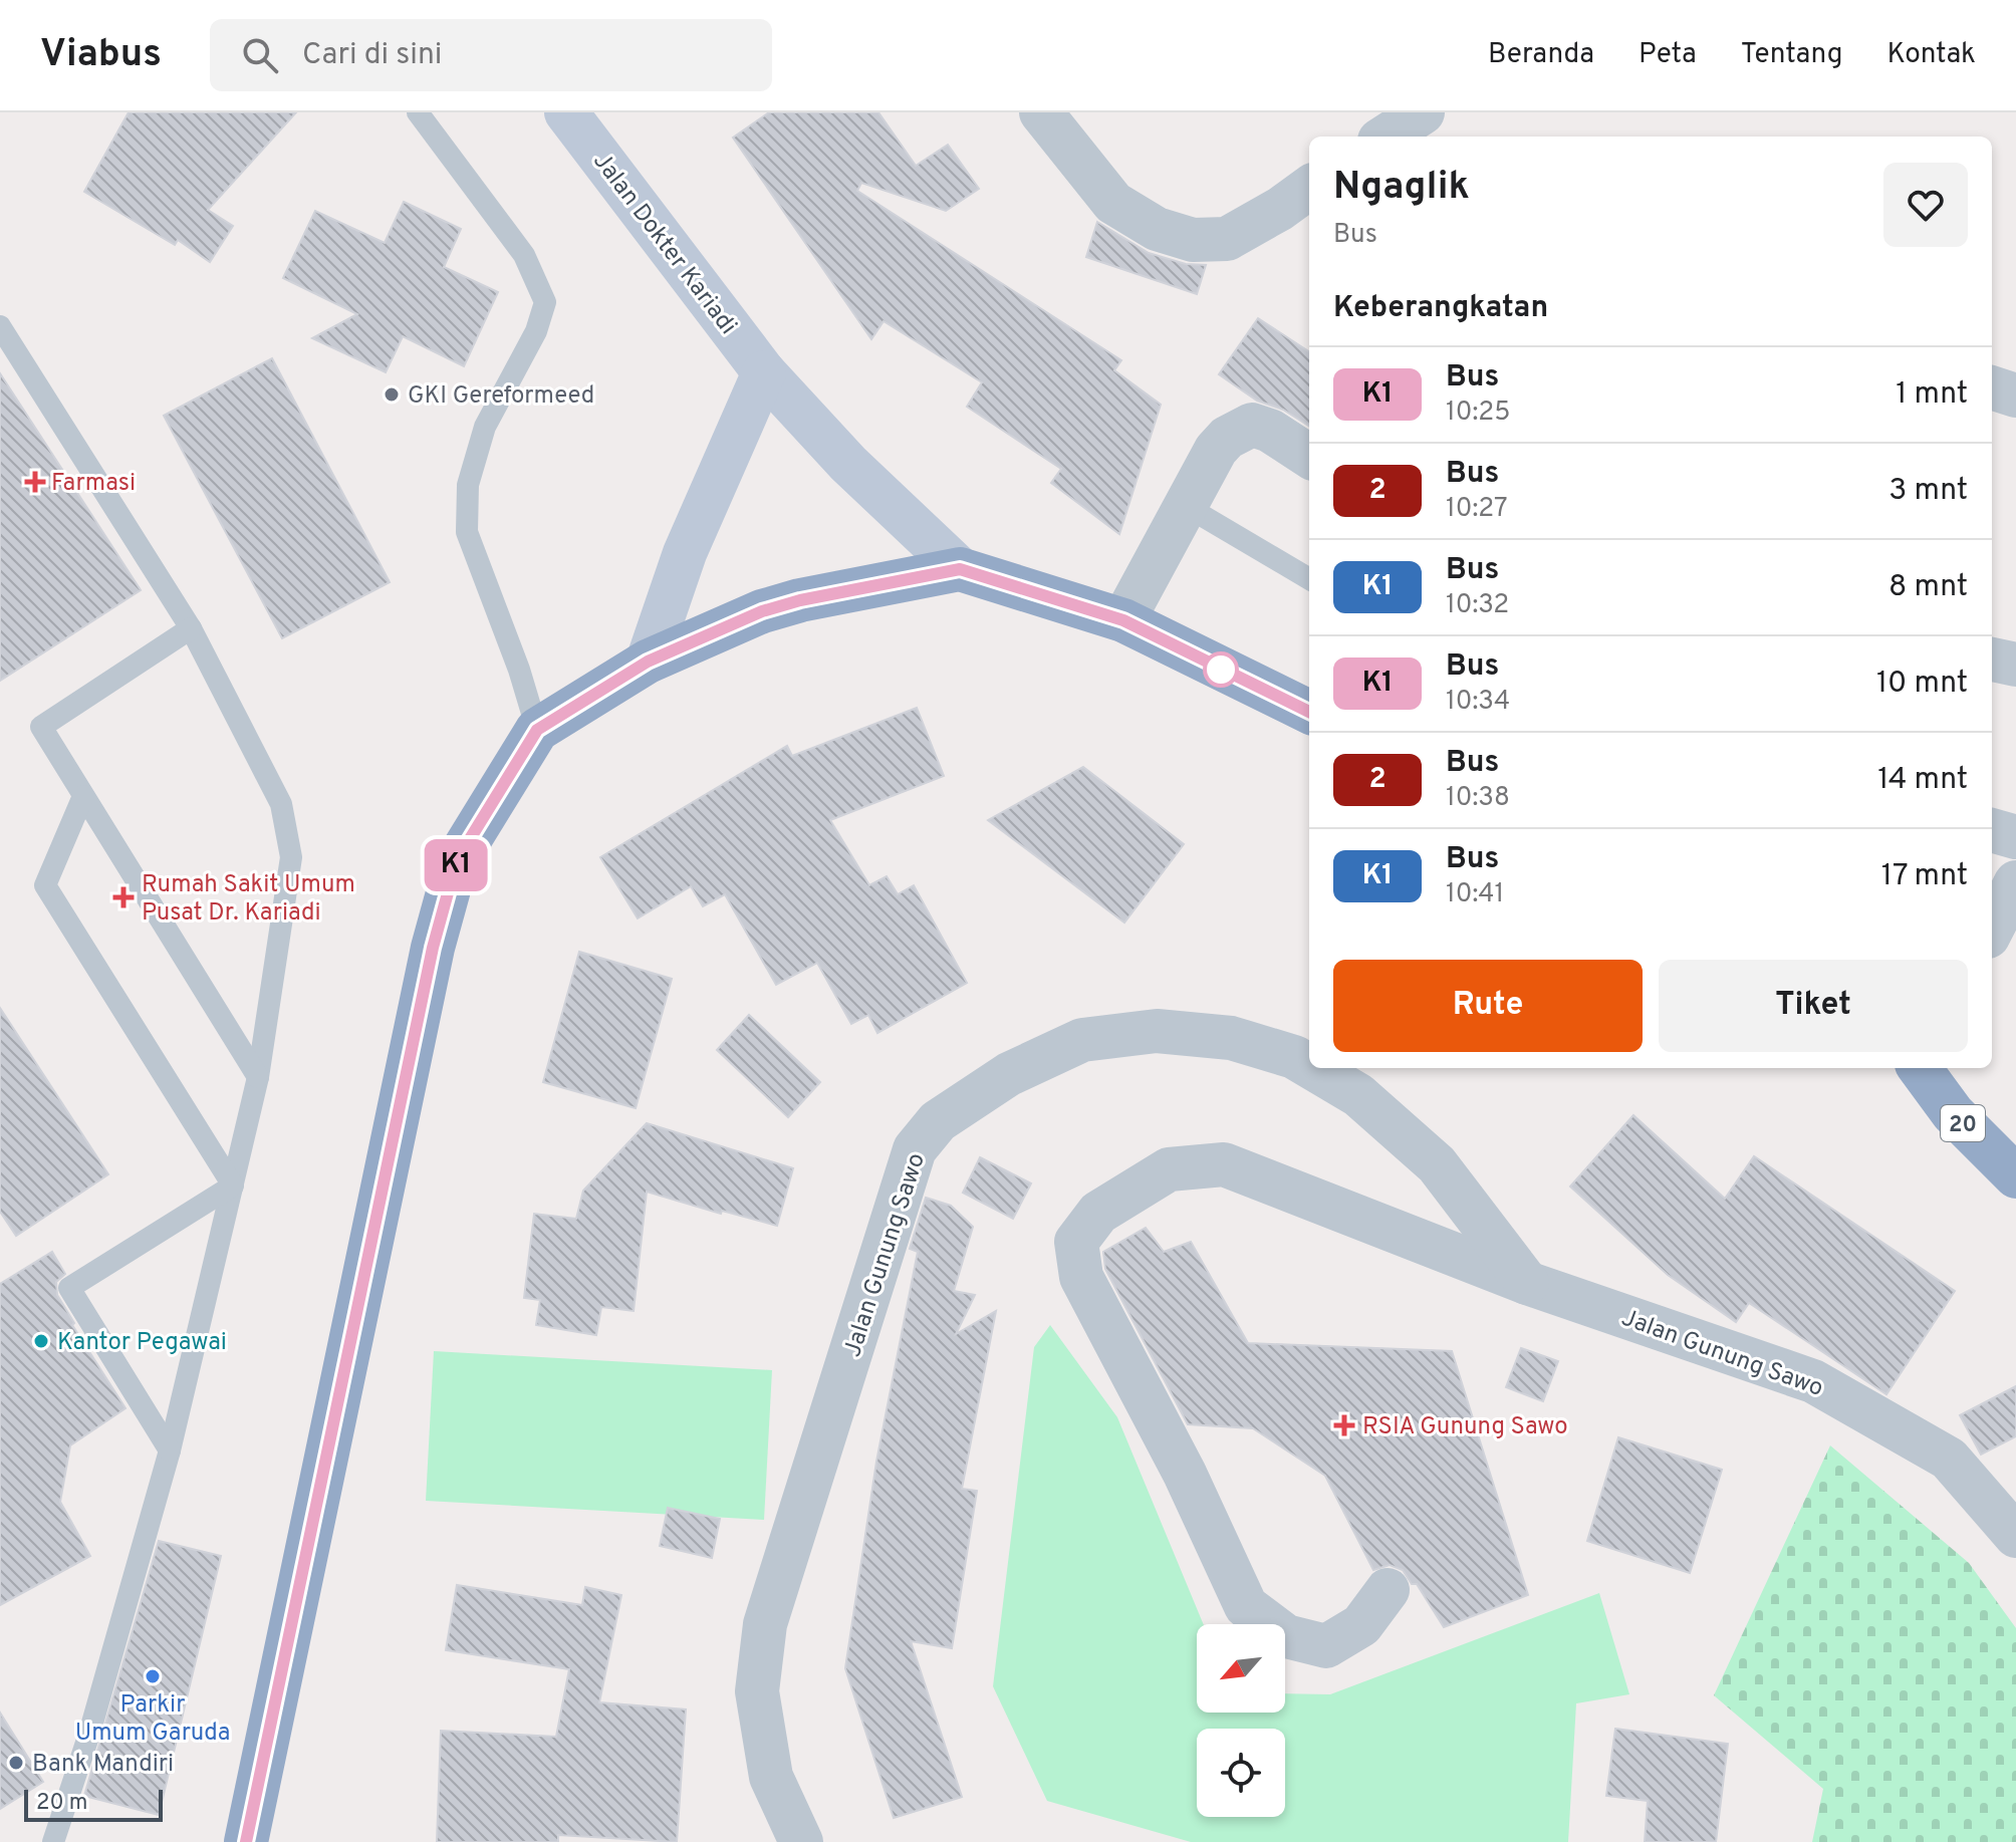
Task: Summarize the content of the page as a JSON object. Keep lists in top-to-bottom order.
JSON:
{
  "streets": {
    "highway": ["20"],
    "main road": ["Jalan Dokter Kariadi"],
    "street": ["Jalan Gunung Sawo"]
  },
  "places": {
    "other": [
      "GKI Gereformeed",
      "Kantor Pegawai",
      "Parkir Umum Garuda",
      "Bank Mandiri"
    ],
    "health": ["Farmasi", "Rumah Sakit Umum Pusat Dr. Kariadi", "RSIA Gunung Sawo"]
  },
  "lines": ["bus line K1"],
  "scale_bar": "20 m",
  "north": "bottom left",
  "page": {
    "header": "Viabus",
    "search": "Cari di sini",
    "nav": [
      "Beranda",
      "Peta",
      "Tentang",
      "Kontak"
    ],
    "on_map": "K1",
    "heading": [
      ["Ngaglik", "Bus"],
      "Keberangkatan"
    ],
    "list": [
      {
        "mark": "K1",
        "name": "Bus",
        "note": "10:25",
        "value": "1 mnt"
      },
      {
        "mark": "2",
        "name": "Bus",
        "note": "10:27",
        "value": "3 mnt"
      },
      {
        "mark": "K1",
        "name": "Bus",
        "note": "10:32",
        "value": "8 mnt"
      },
      {
        "mark": "K1",
        "name": "Bus",
        "note": "10:34",
        "value": "10 mnt"
      },
      {
        "mark": "2",
        "name": "Bus",
        "note": "10:38",
        "value": "14 mnt"
      },
      {
        "mark": "K1",
        "name": "Bus",
        "note": "10:41",
        "value": "17 mnt"
      }
    ],
    "buttons": ["Rute", "Tiket"],
    "scale": "20 m"
  }
}
